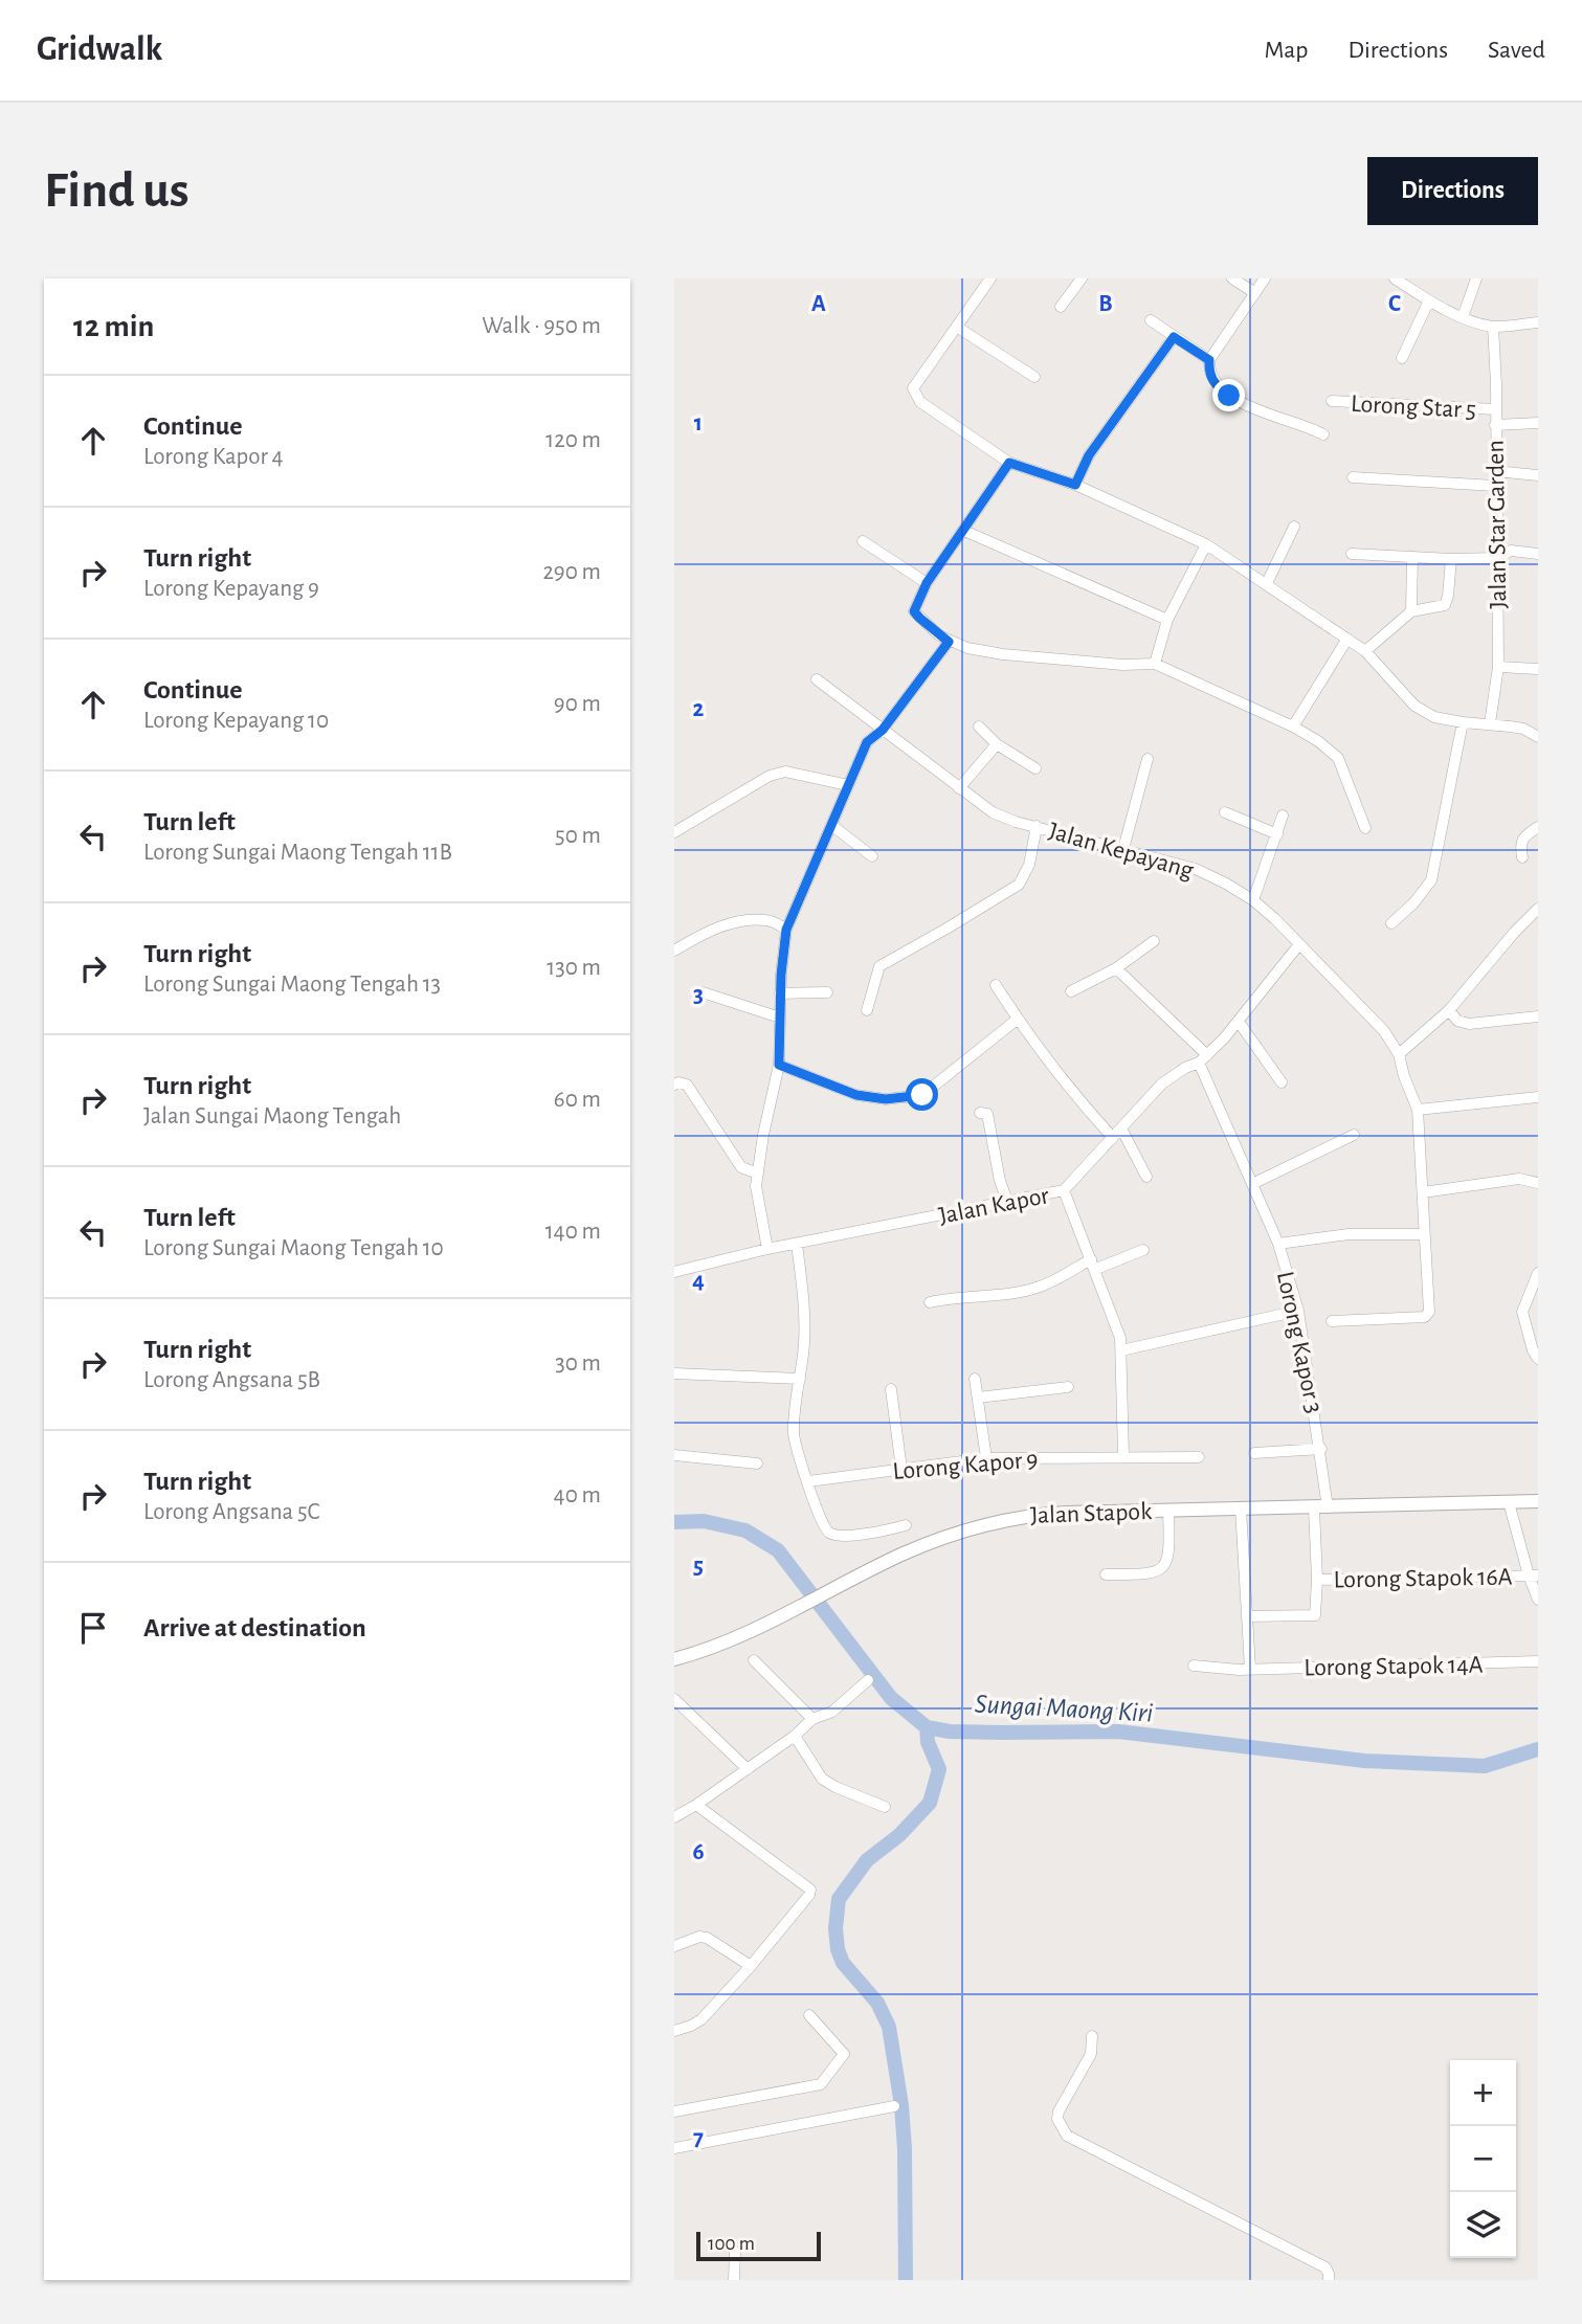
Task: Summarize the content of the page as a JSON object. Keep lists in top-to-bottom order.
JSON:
{
  "streets": {
    "main road": ["Jalan Stapok"],
    "street": [
      "Lorong Star 5",
      "Jalan Star Garden",
      "Jalan Kepayang",
      "Jalan Kapor",
      "Lorong Kapor 3",
      "Lorong Kapor 9",
      "Lorong Stapok 16A",
      "Lorong Stapok 14A"
    ]
  },
  "crossings": [
    ["Lorong Star 5", "Jalan Star Garden"],
    ["Jalan Kepayang", "Jalan Kapor"],
    ["Jalan Kapor", "Lorong Kapor 3"],
    ["Lorong Kapor 3", "Jalan Stapok"],
    ["Lorong Kapor 3", "Lorong Stapok 16A"]
  ],
  "water": ["Sungai Maong Kiri"],
  "scale_bar": "100 m",
  "page": {
    "header": "Gridwalk",
    "nav": ["Map", "Directions", "Saved"],
    "buttons": "Directions",
    "title": "Find us",
    "heading": ["12 min", "Walk · 950 m"],
    "list": [
      ["Continue", "Lorong Kapor 4", "120 m"],
      ["Turn right", "Lorong Kepayang 9", "290 m"],
      ["Continue", "Lorong Kepayang 10", "90 m"],
      ["Turn left", "Lorong Sungai Maong Tengah 11B", "50 m"],
      ["Turn right", "Lorong Sungai Maong Tengah 13", "130 m"],
      ["Turn right", "Jalan Sungai Maong Tengah", "60 m"],
      ["Turn left", "Lorong Sungai Maong Tengah 10", "140 m"],
      ["Turn right", "Lorong Angsana 5B", "30 m"],
      ["Turn right", "Lorong Angsana 5C", "40 m"],
      "Arrive at destination"
    ],
    "map_buttons": ["+", "−"],
    "scale": "100 m"
  },
  "grid": {
    "columns": ["A", "B", "C"],
    "rows": [
      "1",
      "2",
      "3",
      "4",
      "5",
      "6",
      "7"
    ]
  }
}
